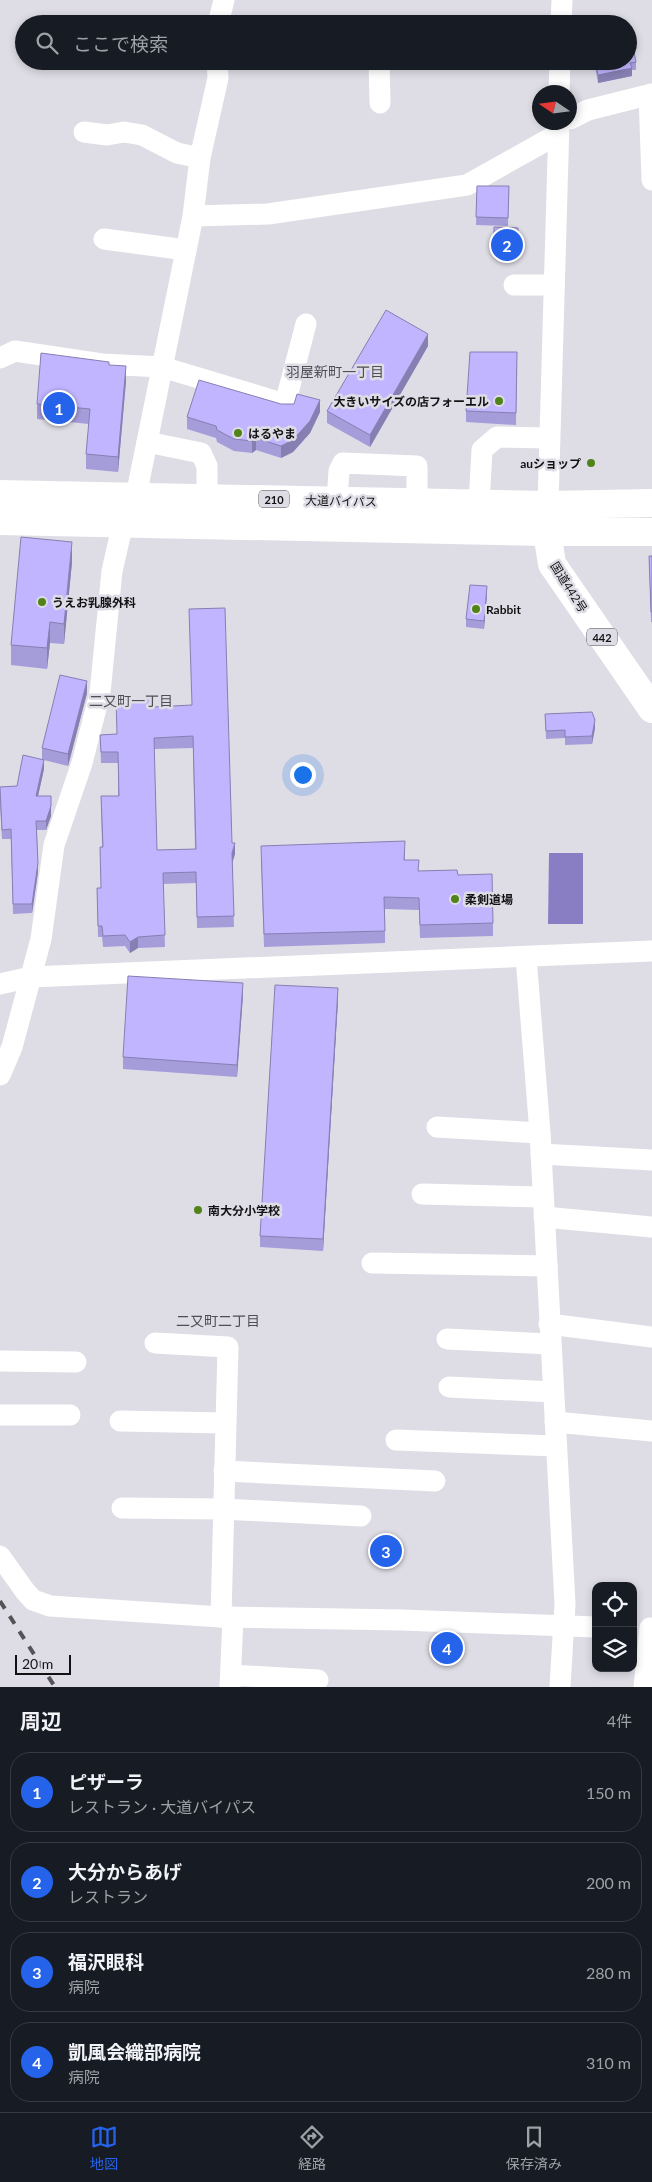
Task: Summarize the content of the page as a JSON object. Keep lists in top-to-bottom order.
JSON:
{
  "streets": {
    "highway": [
      "210",
      "大道バイパス",
      "国道442号",
      "442"
    ]
  },
  "crossings": [
    ["210", "国道442号"],
    ["大道バイパス", "国道442号"]
  ],
  "districts": ["羽屋新町一丁目", "二又町一丁目", "二又町二丁目"],
  "places": [
    "大きいサイズの店フォーエル",
    "はるやま",
    "auショップ",
    "うえお乳腺外科",
    "Rabbit",
    "柔剣道場",
    "南大分小学校"
  ],
  "scale_bar": "20 m",
  "north": "left",
  "page": {
    "search": "ここで検索",
    "pins": [
      "2",
      "1",
      "3",
      "4"
    ],
    "scale": "20 m",
    "heading": ["周辺", "4件"],
    "list": [
      {
        "mark": "1",
        "name": "ピザーラ",
        "note": "レストラン · 大道バイパス",
        "value": "150 m"
      },
      {
        "mark": "2",
        "name": "大分からあげ",
        "note": "レストラン",
        "value": "200 m"
      },
      {
        "mark": "3",
        "name": "福沢眼科",
        "note": "病院",
        "value": "280 m"
      },
      {
        "mark": "4",
        "name": "凱風会織部病院",
        "note": "病院",
        "value": "310 m"
      }
    ],
    "nav": ["地図", "経路", "保存済み"]
  }
}
